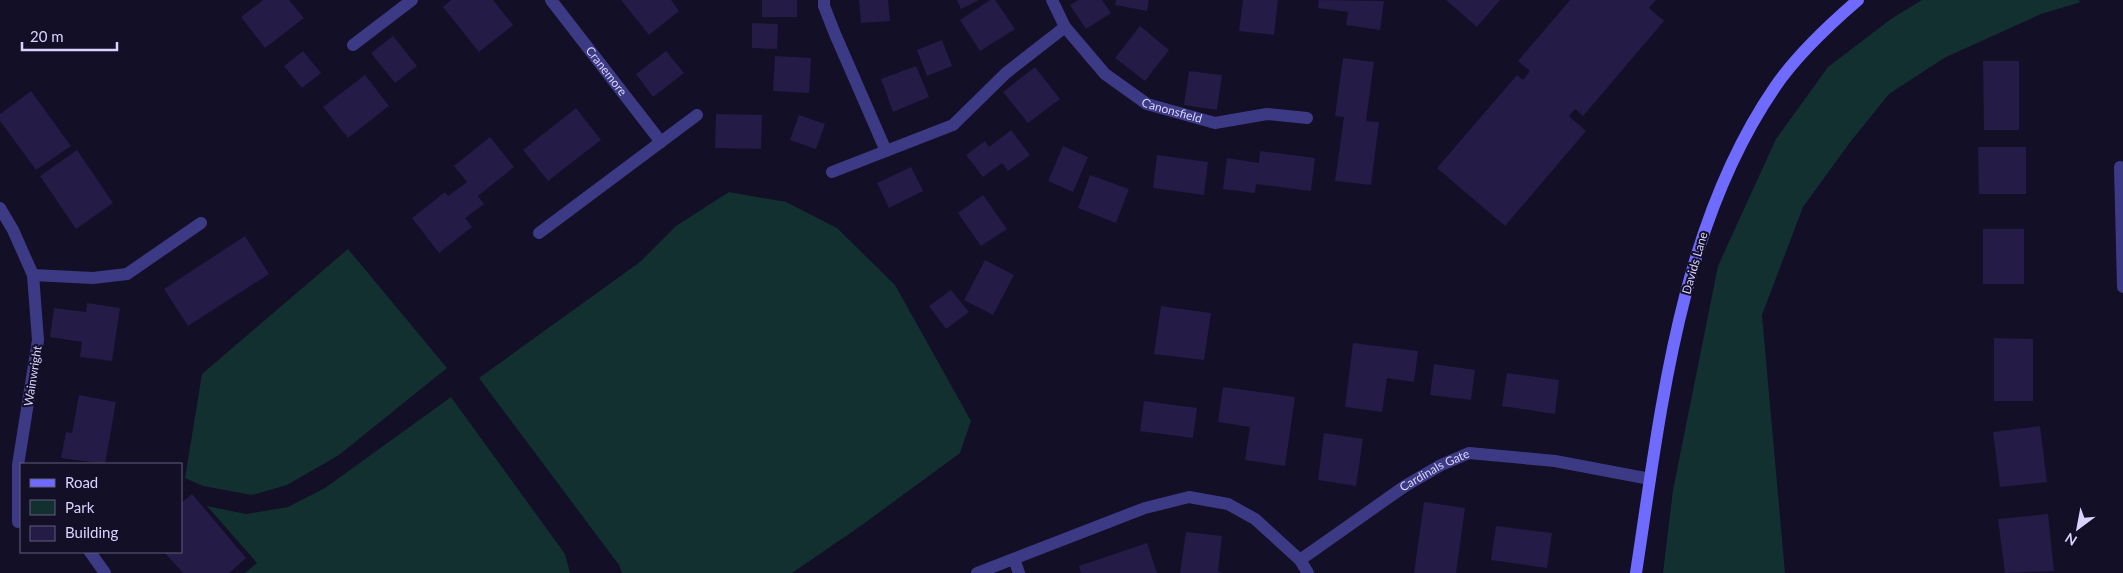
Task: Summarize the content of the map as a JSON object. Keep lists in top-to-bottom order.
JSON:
{
  "streets": {
    "street": [
      "Cranemore",
      "Canonsfield",
      "Davids Lane",
      "Wainwright",
      "Cardinals Gate"
    ]
  },
  "crossings": [
    ["Davids Lane", "Cardinals Gate"]
  ],
  "legend": ["Road", "Park", "Building"],
  "scale_bar": "20 m",
  "north": "bottom left"
}
